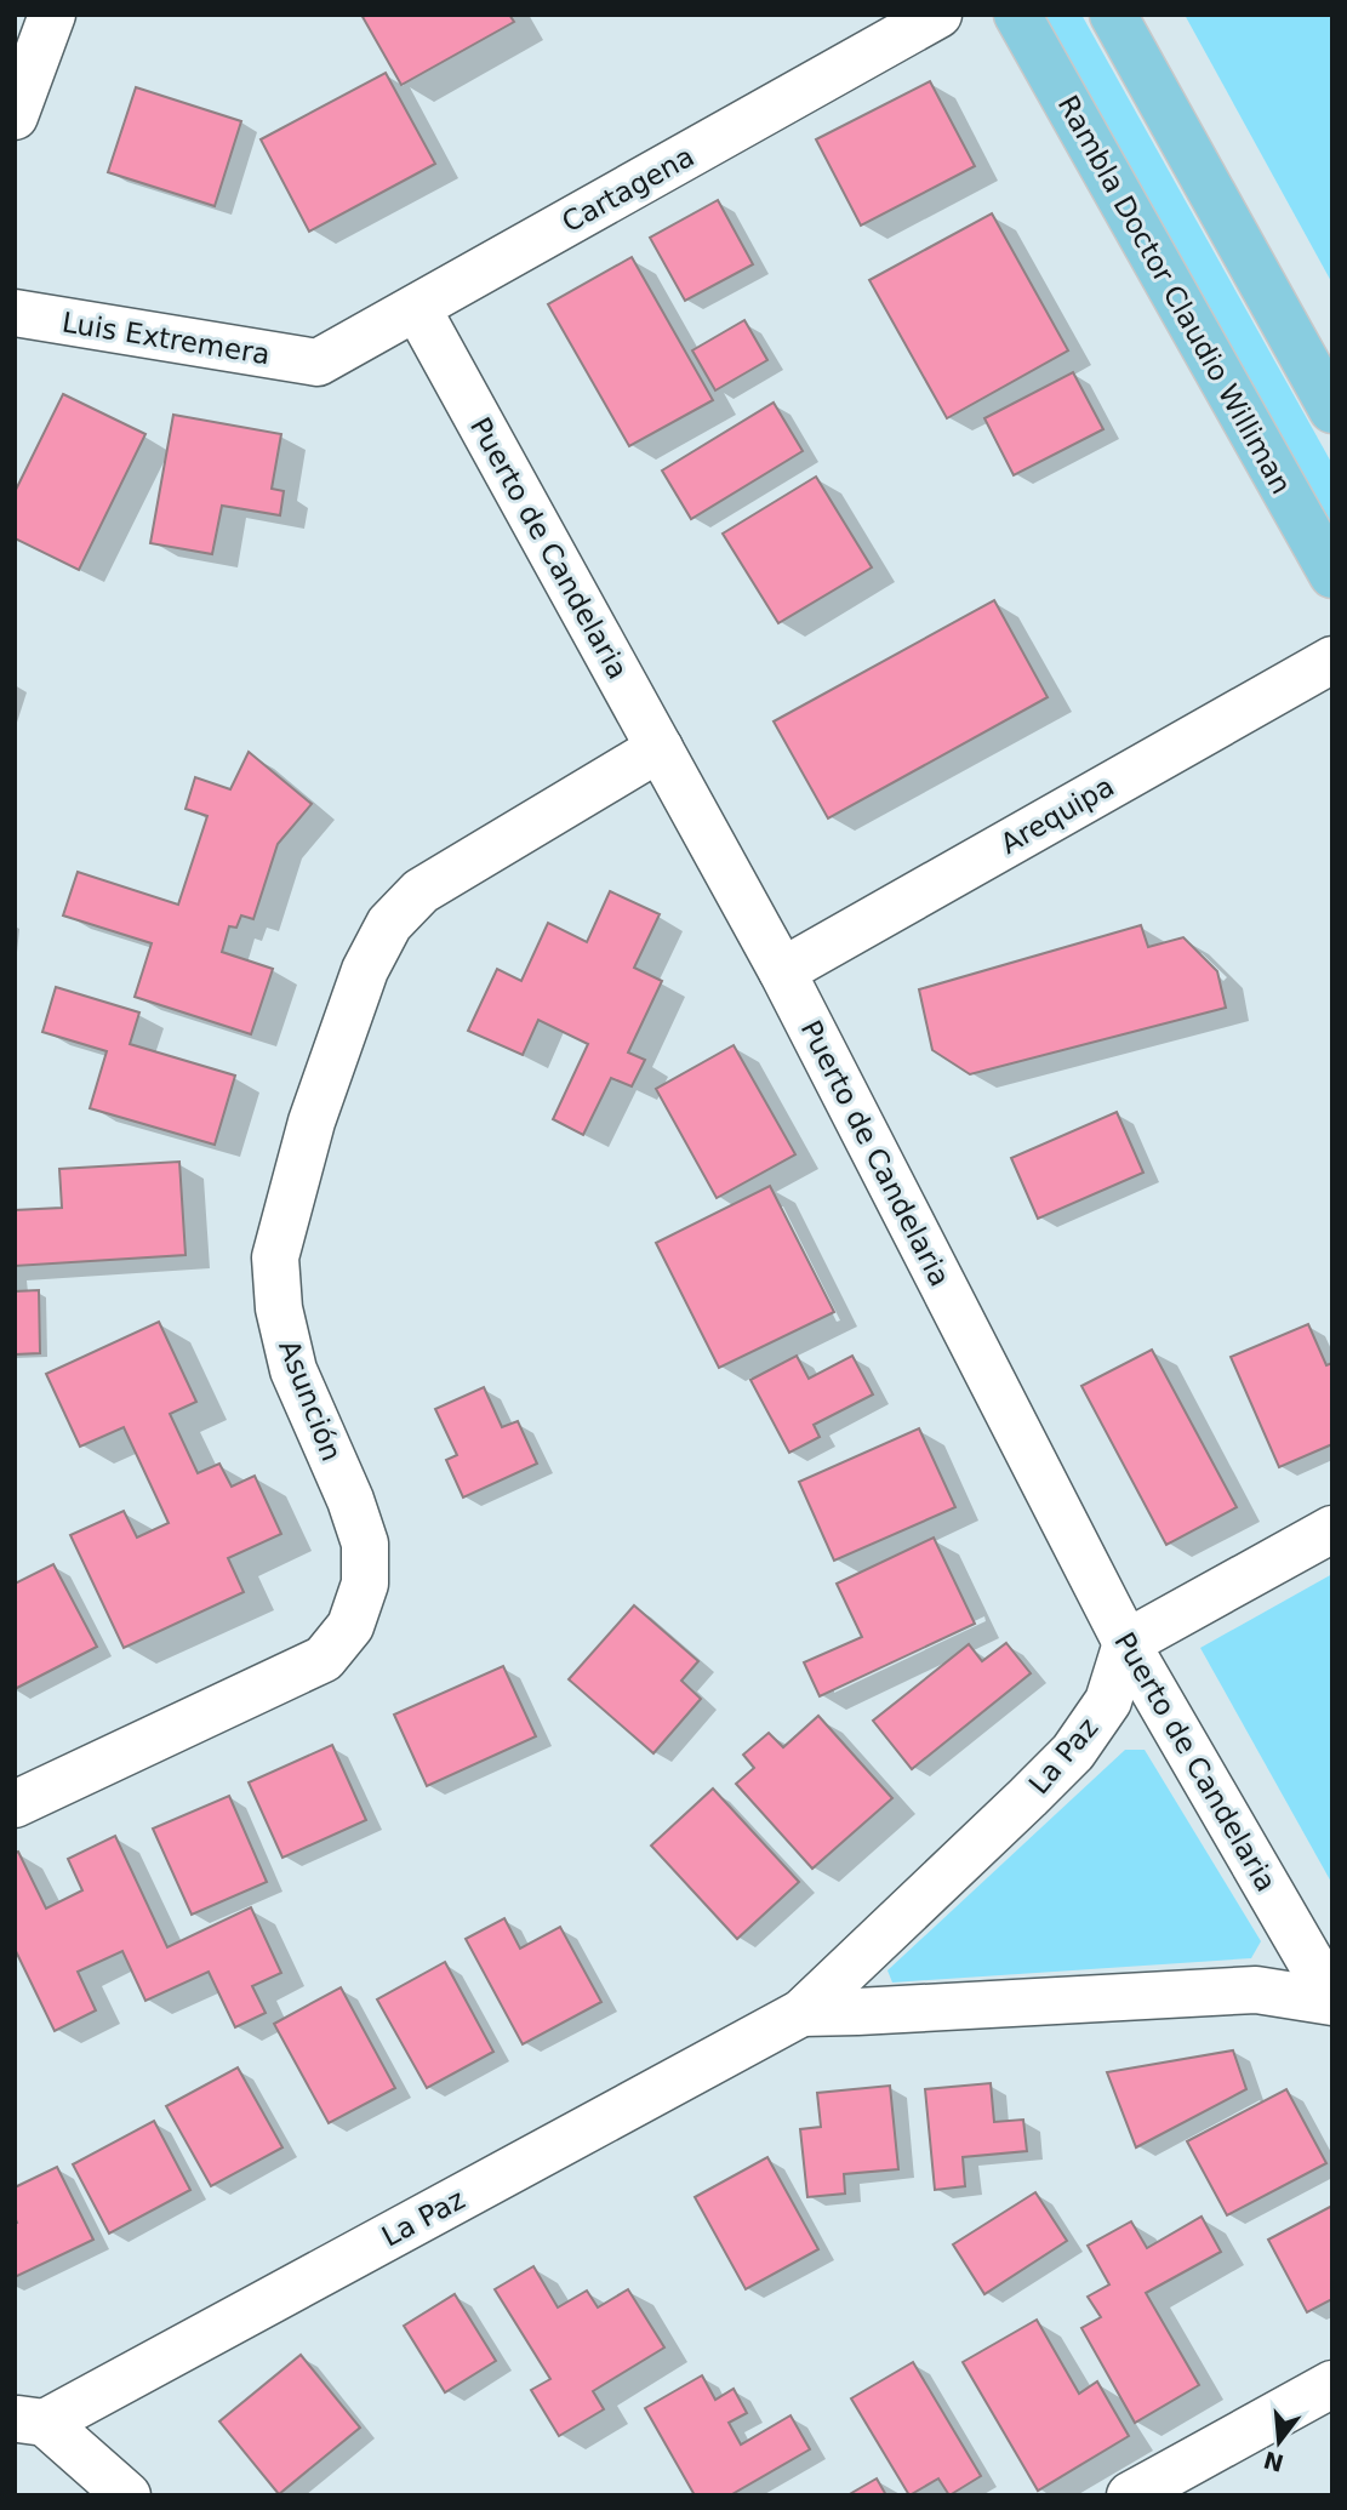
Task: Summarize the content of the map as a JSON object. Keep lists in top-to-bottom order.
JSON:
{
  "streets": {
    "main road": ["Rambla Doctor Claudio Williman"],
    "street": [
      "Cartagena",
      "Luis Extremera",
      "Puerto de Candelaria",
      "Arequipa",
      "Asunción",
      "La Paz"
    ]
  },
  "crossings": [
    ["Cartagena", "Luis Extremera"],
    ["Cartagena", "Puerto de Candelaria"],
    ["Puerto de Candelaria", "Arequipa"],
    ["Puerto de Candelaria", "Asunción"],
    ["Puerto de Candelaria", "La Paz"]
  ],
  "north": "bottom"
}
